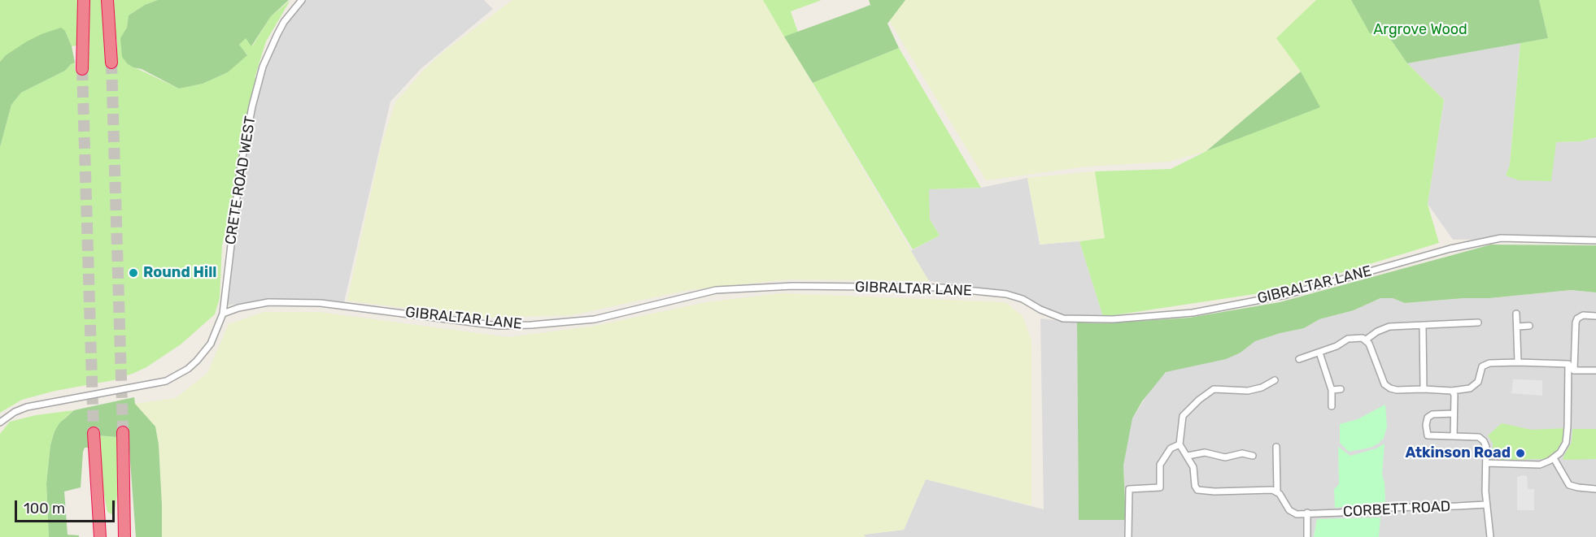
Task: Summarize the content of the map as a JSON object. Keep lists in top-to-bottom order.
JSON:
{
  "streets": {
    "street": ["CRETE ROAD WEST", "GIBRALTAR LANE", "CORBETT ROAD"]
  },
  "crossings": [
    ["CRETE ROAD WEST", "GIBRALTAR LANE"]
  ],
  "parks": ["Argrove Wood"],
  "places": ["Round Hill", "Atkinson Road"],
  "scale_bar": "100 m"
}
